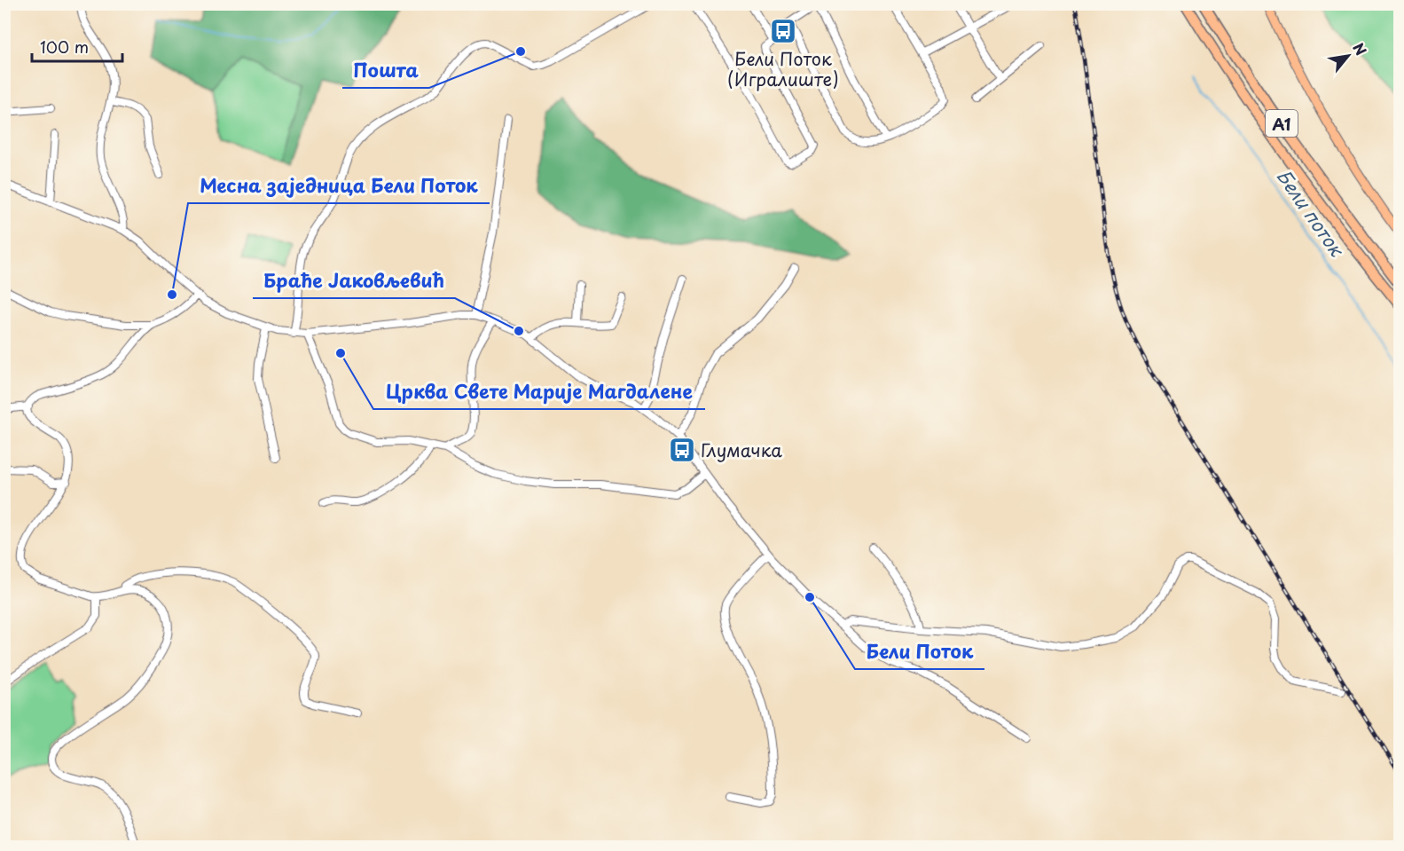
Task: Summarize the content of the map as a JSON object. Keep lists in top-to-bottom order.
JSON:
{
  "streets": {
    "highway": ["A1"]
  },
  "water": ["Бели поток"],
  "places": {
    "bus stop": ["Бели Поток (Игралиште)", "Глумачка"],
    "other": [
      "Пошта",
      "Месна заједница Бели Поток",
      "Браће Јаковљевић",
      "Црква Свете Марије Магдалене",
      "Бели Поток"
    ]
  },
  "scale_bar": "100 m",
  "north": "top right"
}
